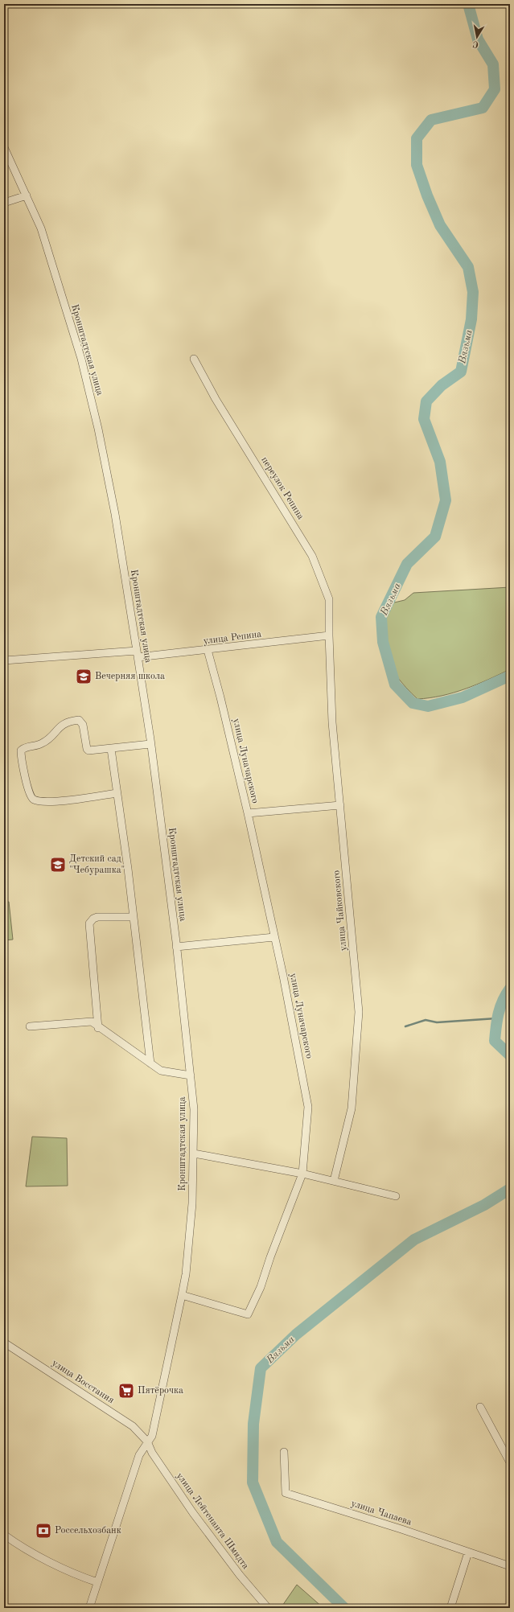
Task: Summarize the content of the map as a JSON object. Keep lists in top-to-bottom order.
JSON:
{
  "streets": {
    "street": [
      "Кронштадтская улица",
      "переулок Репина",
      "улица Репина",
      "улица Луначарского",
      "улица Чайковского",
      "улица Восстания",
      "улица Чапаева",
      "улица Лейтенанта Шмидта"
    ]
  },
  "crossings": [
    ["Кронштадтская улица", "улица Репина"],
    ["Кронштадтская улица", "улица Луначарского"],
    ["Кронштадтская улица", "улица Восстания"],
    ["Кронштадтская улица", "улица Лейтенанта Шмидта"],
    ["переулок Репина", "улица Репина"],
    ["переулок Репина", "улица Чайковского"],
    ["улица Репина", "улица Луначарского"],
    ["улица Репина", "улица Чайковского"],
    ["улица Восстания", "улица Лейтенанта Шмидта"]
  ],
  "water": ["Вязьма"],
  "places": {
    "school or university": ["Вечерняя школа", "Детский сад \"Чебурашка\""],
    "supermarket": ["Пятёрочка"],
    "bank": ["Россельхозбанк"]
  },
  "north": "bottom"
}
